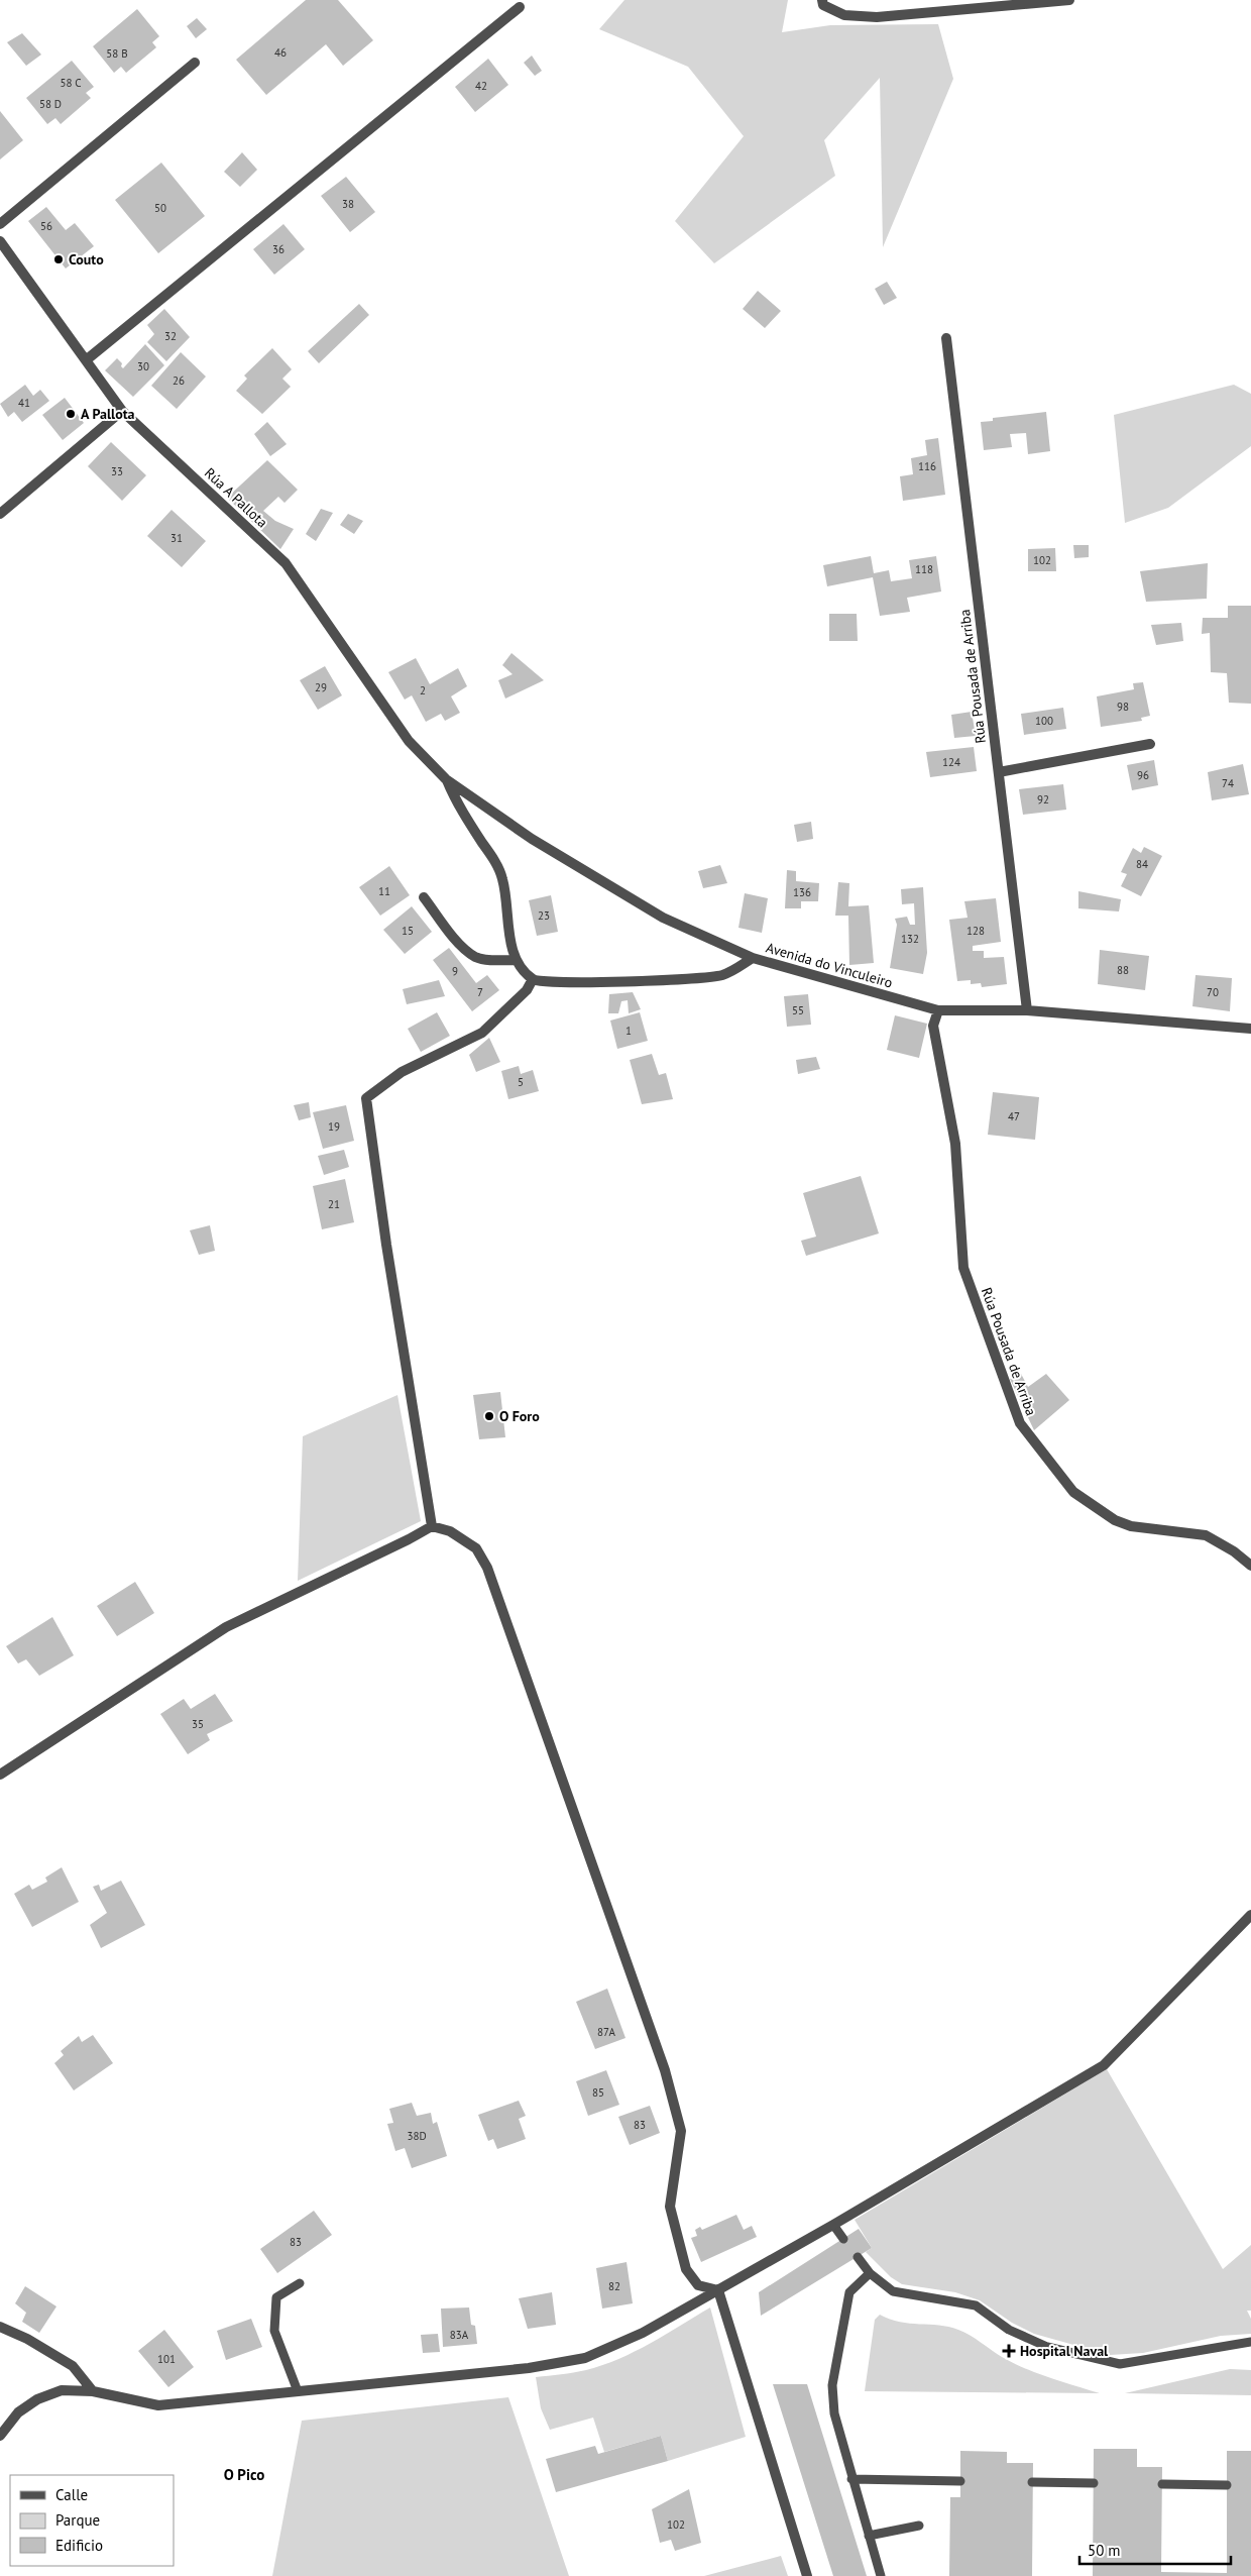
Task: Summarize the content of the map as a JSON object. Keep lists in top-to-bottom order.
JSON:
{
  "streets": {
    "street": ["Rúa A Pallota", "Rúa Pousada de Arriba", "Avenida do Vinculeiro"]
  },
  "crossings": [
    ["Rúa A Pallota", "Avenida do Vinculeiro"],
    ["Rúa Pousada de Arriba", "Avenida do Vinculeiro"]
  ],
  "districts": ["O Pico"],
  "places": {
    "other": ["Couto", "A Pallota", "O Foro"],
    "health": ["Hospital Naval"]
  },
  "house_numbers": [
    "46",
    "58 B",
    "58 C",
    "42",
    "58 D",
    "38",
    "50",
    "56",
    "36",
    "32",
    "30",
    "26",
    "41",
    "116",
    "33",
    "31",
    "102",
    "118",
    "29",
    "2",
    "98",
    "100",
    "124",
    "96",
    "74",
    "92",
    "84",
    "11",
    "136",
    "23",
    "15",
    "128",
    "132",
    "88",
    "9",
    "7",
    "70",
    "55",
    "1",
    "5",
    "47",
    "19",
    "21",
    "35",
    "87A",
    "85",
    "83",
    "38D",
    "83",
    "82",
    "83A",
    "101",
    "102"
  ],
  "legend": ["Calle", "Parque", "Edificio"],
  "scale_bar": "50 m"
}
